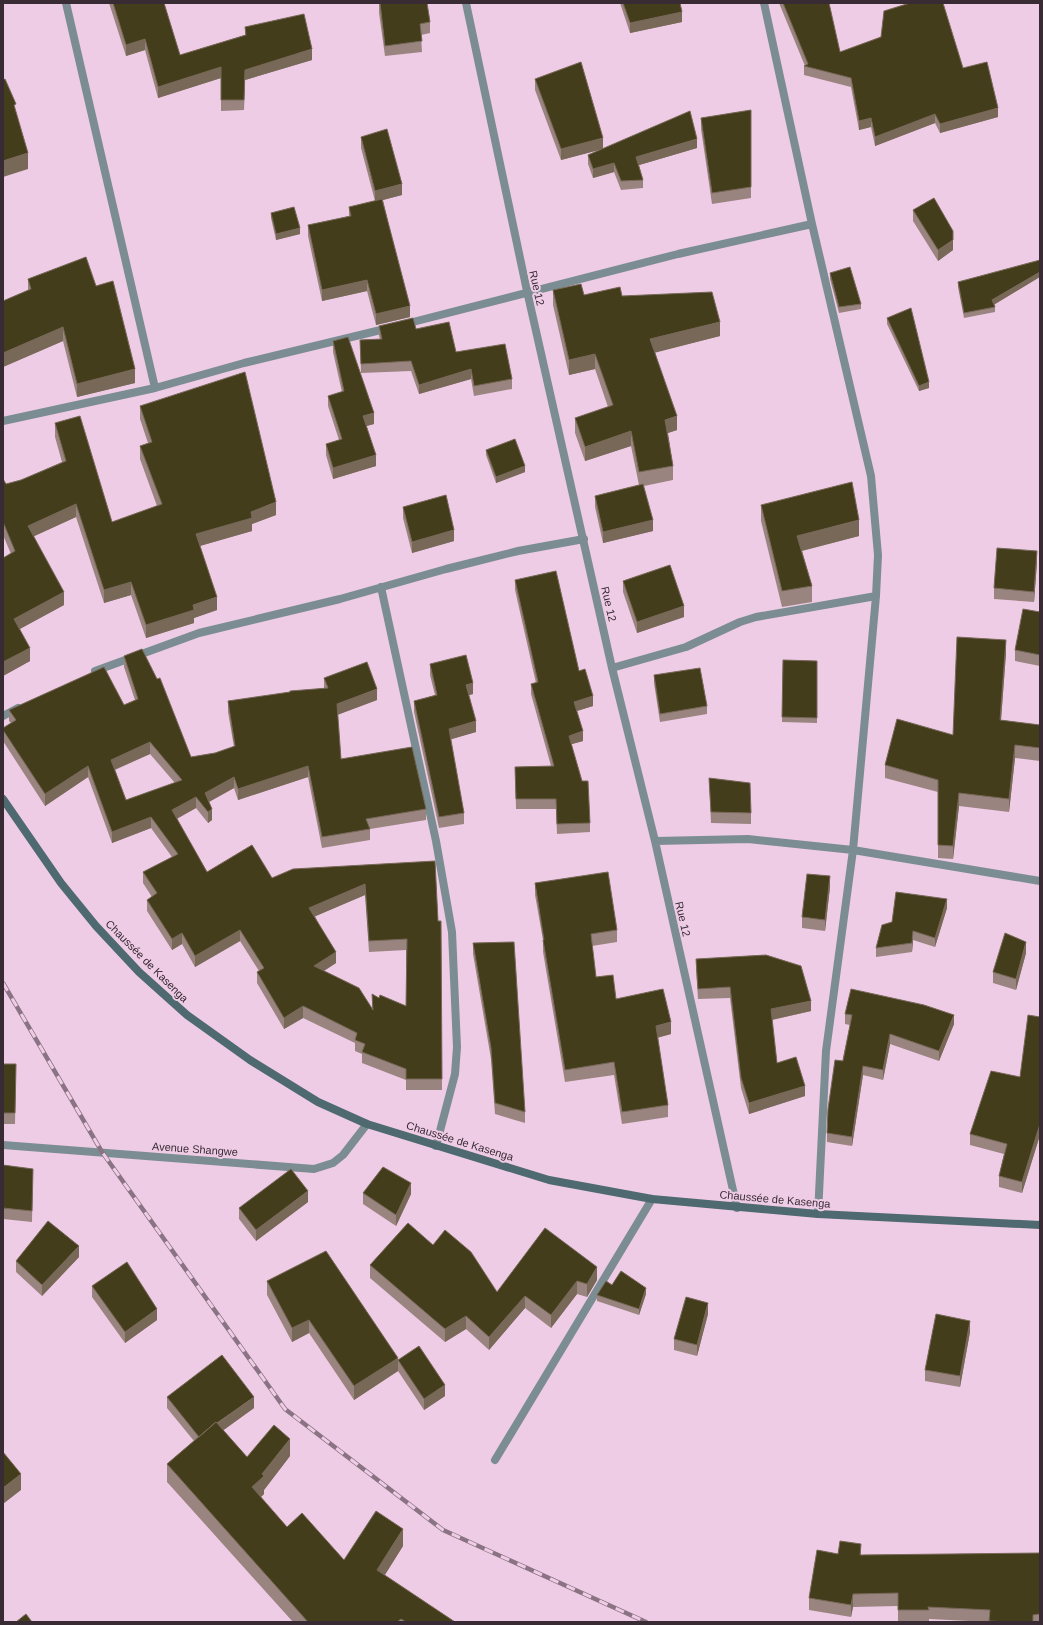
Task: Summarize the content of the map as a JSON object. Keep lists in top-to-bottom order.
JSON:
{
  "streets": {
    "main road": ["Chaussée de Kasenga"],
    "street": ["Rue 12", "Avenue Shangwe"]
  },
  "crossings": [
    ["Rue 12", "Chaussée de Kasenga"],
    ["Chaussée de Kasenga", "Avenue Shangwe"]
  ]
}
